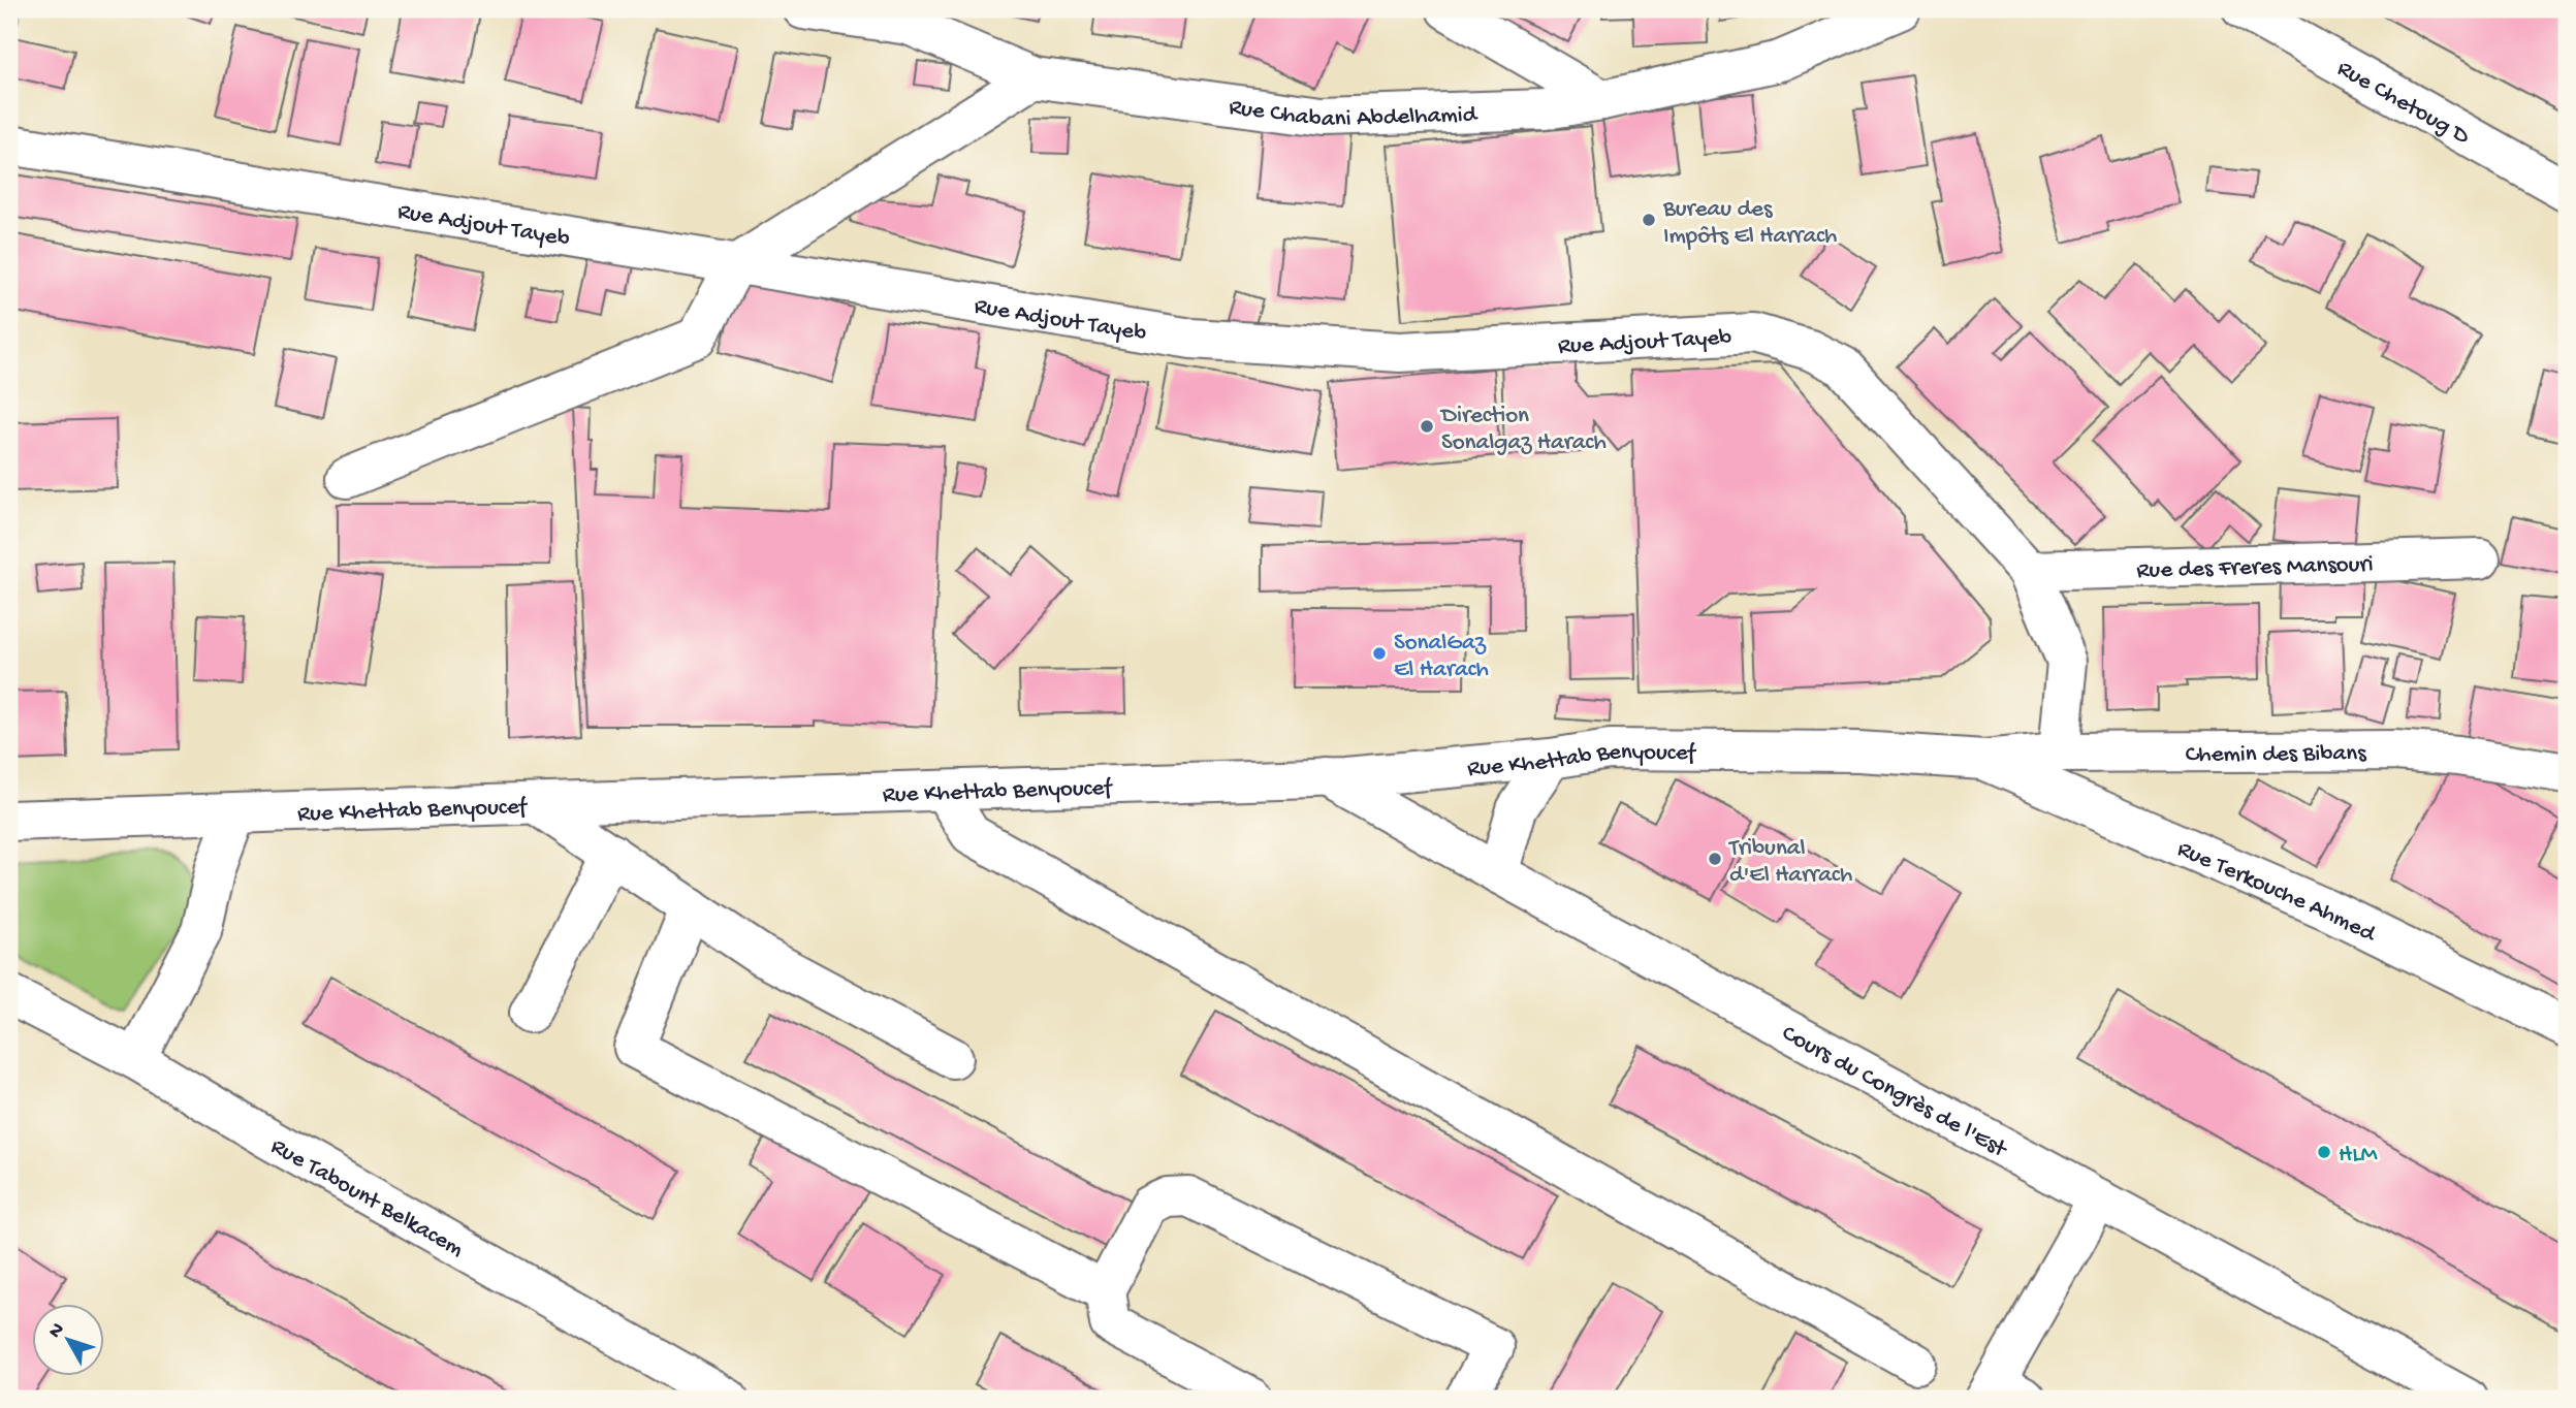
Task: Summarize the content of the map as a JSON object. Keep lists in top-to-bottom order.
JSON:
{
  "streets": {
    "street": [
      "Rue Chetoug D",
      "Rue Chabani Abdelhamid",
      "Rue Adjout Tayeb",
      "Rue des Freres Mansouri",
      "Chemin des Bibans",
      "Rue Khettab Benyoucef",
      "Rue Terkouche Ahmed",
      "Cours du Congrès de l'Est",
      "Rue Tabount Belkacem"
    ]
  },
  "crossings": [
    ["Rue Adjout Tayeb", "Rue des Freres Mansouri"],
    ["Rue Adjout Tayeb", "Chemin des Bibans"],
    ["Chemin des Bibans", "Rue Khettab Benyoucef"],
    ["Chemin des Bibans", "Rue Terkouche Ahmed"],
    ["Rue Khettab Benyoucef", "Rue Terkouche Ahmed"],
    ["Rue Khettab Benyoucef", "Cours du Congrès de l'Est"]
  ],
  "places": [
    "Bureau des Impôts El Harrach",
    "Direction Sonalgaz Harach",
    "SonalGaz El Harach",
    "Tribunal d'El Harrach",
    "HLM"
  ],
  "north": "top left"
}
